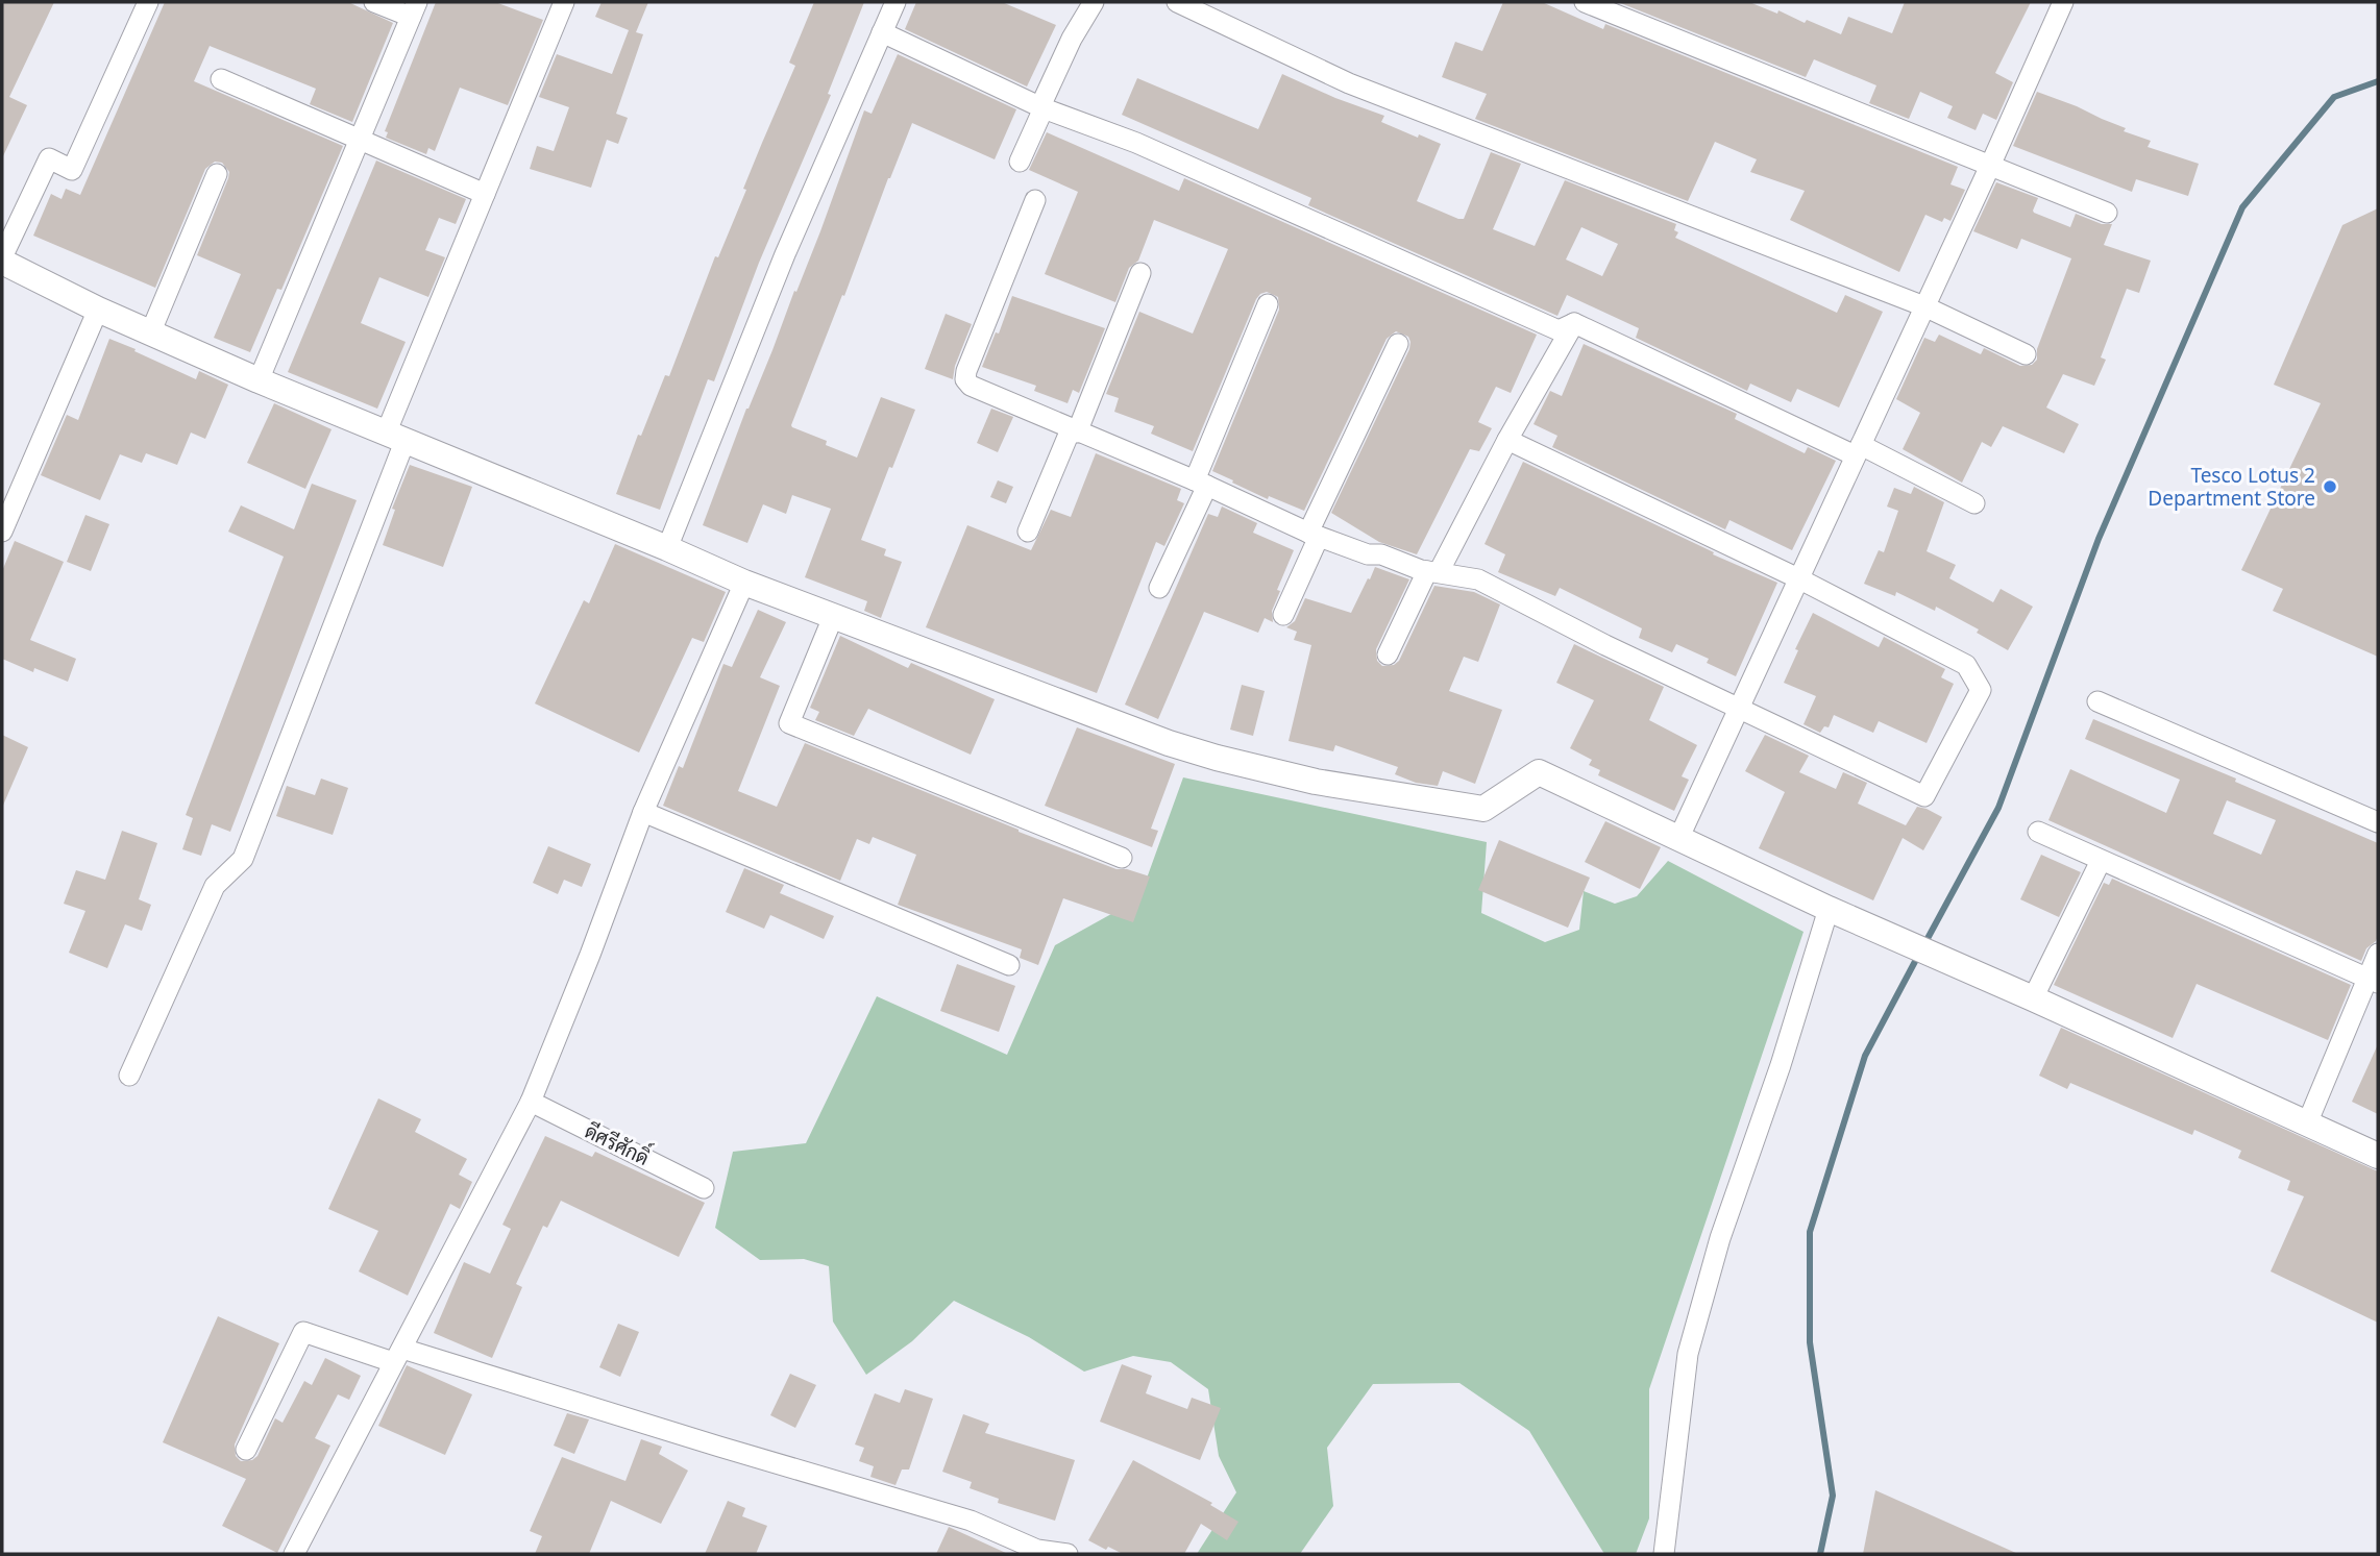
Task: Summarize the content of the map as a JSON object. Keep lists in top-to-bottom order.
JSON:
{
  "streets": {
    "street": ["ดีศรีศักดิ์"]
  },
  "places": ["Tesco Lotus 2 Department Store"]
}
